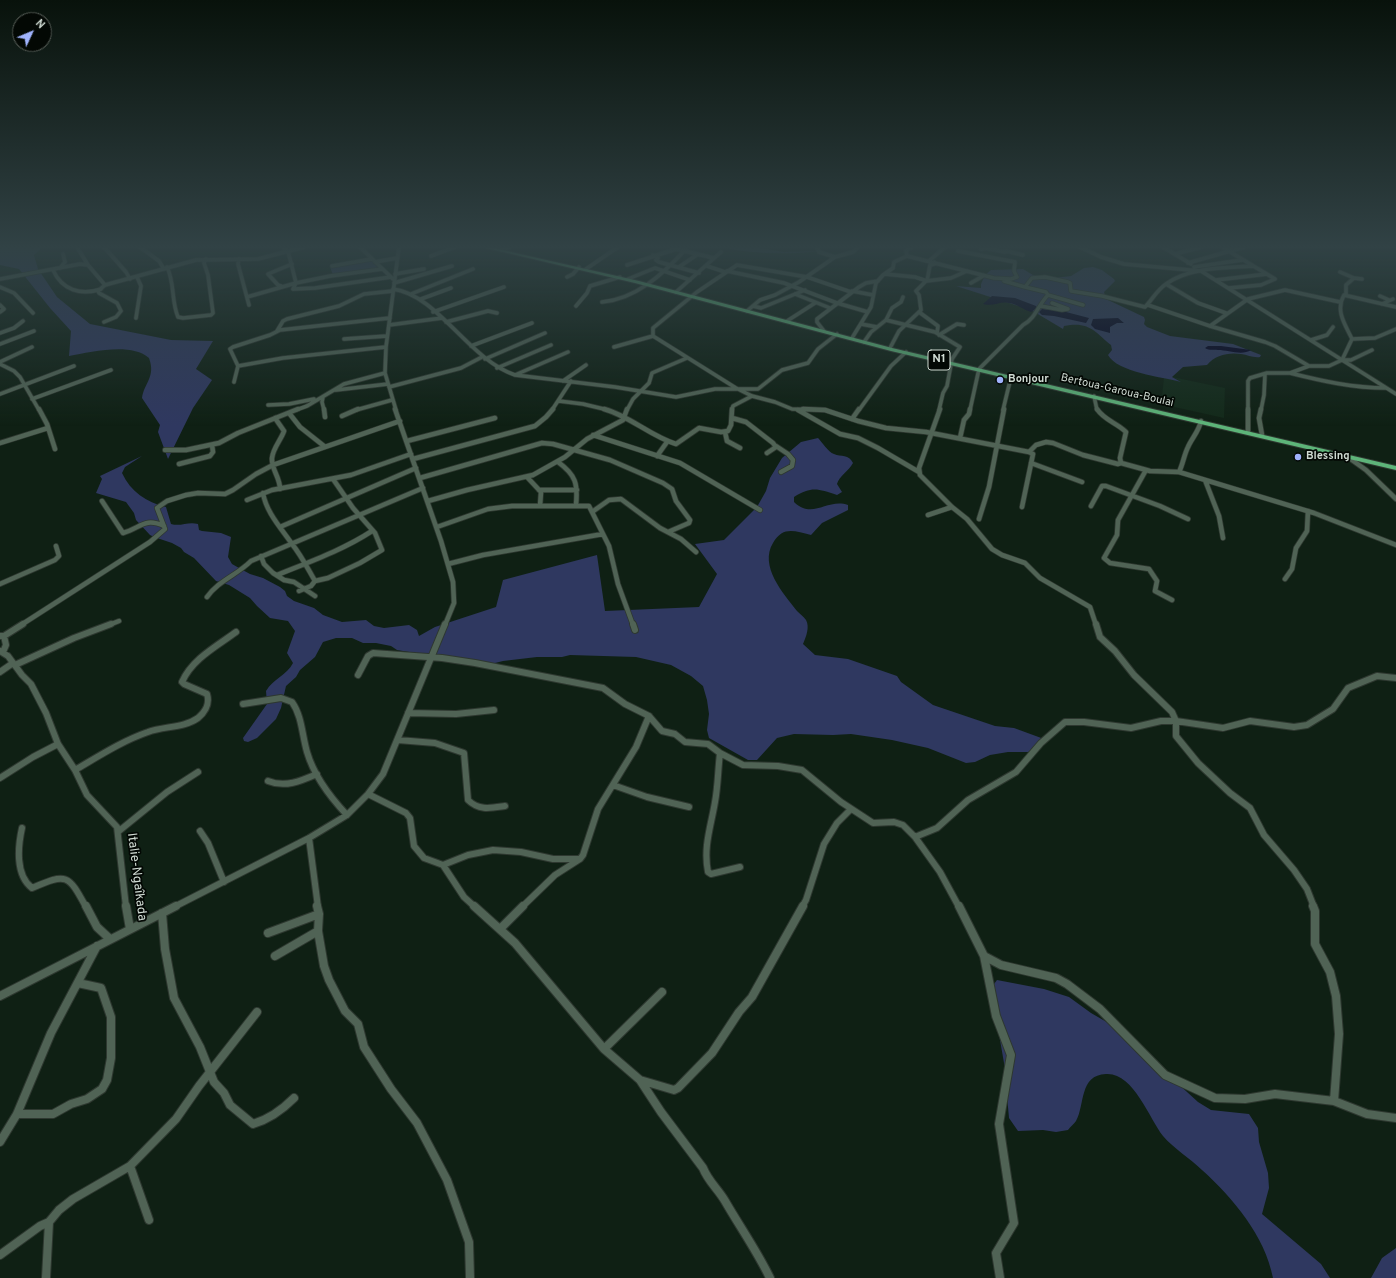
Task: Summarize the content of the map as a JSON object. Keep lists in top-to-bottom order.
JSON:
{
  "streets": {
    "highway": ["N1", "Bertoua-Garoua-Boulai"],
    "street": ["Italie-Ngaîkada"]
  },
  "places": ["Bonjour", "Blessing"],
  "north": "top right"
}
